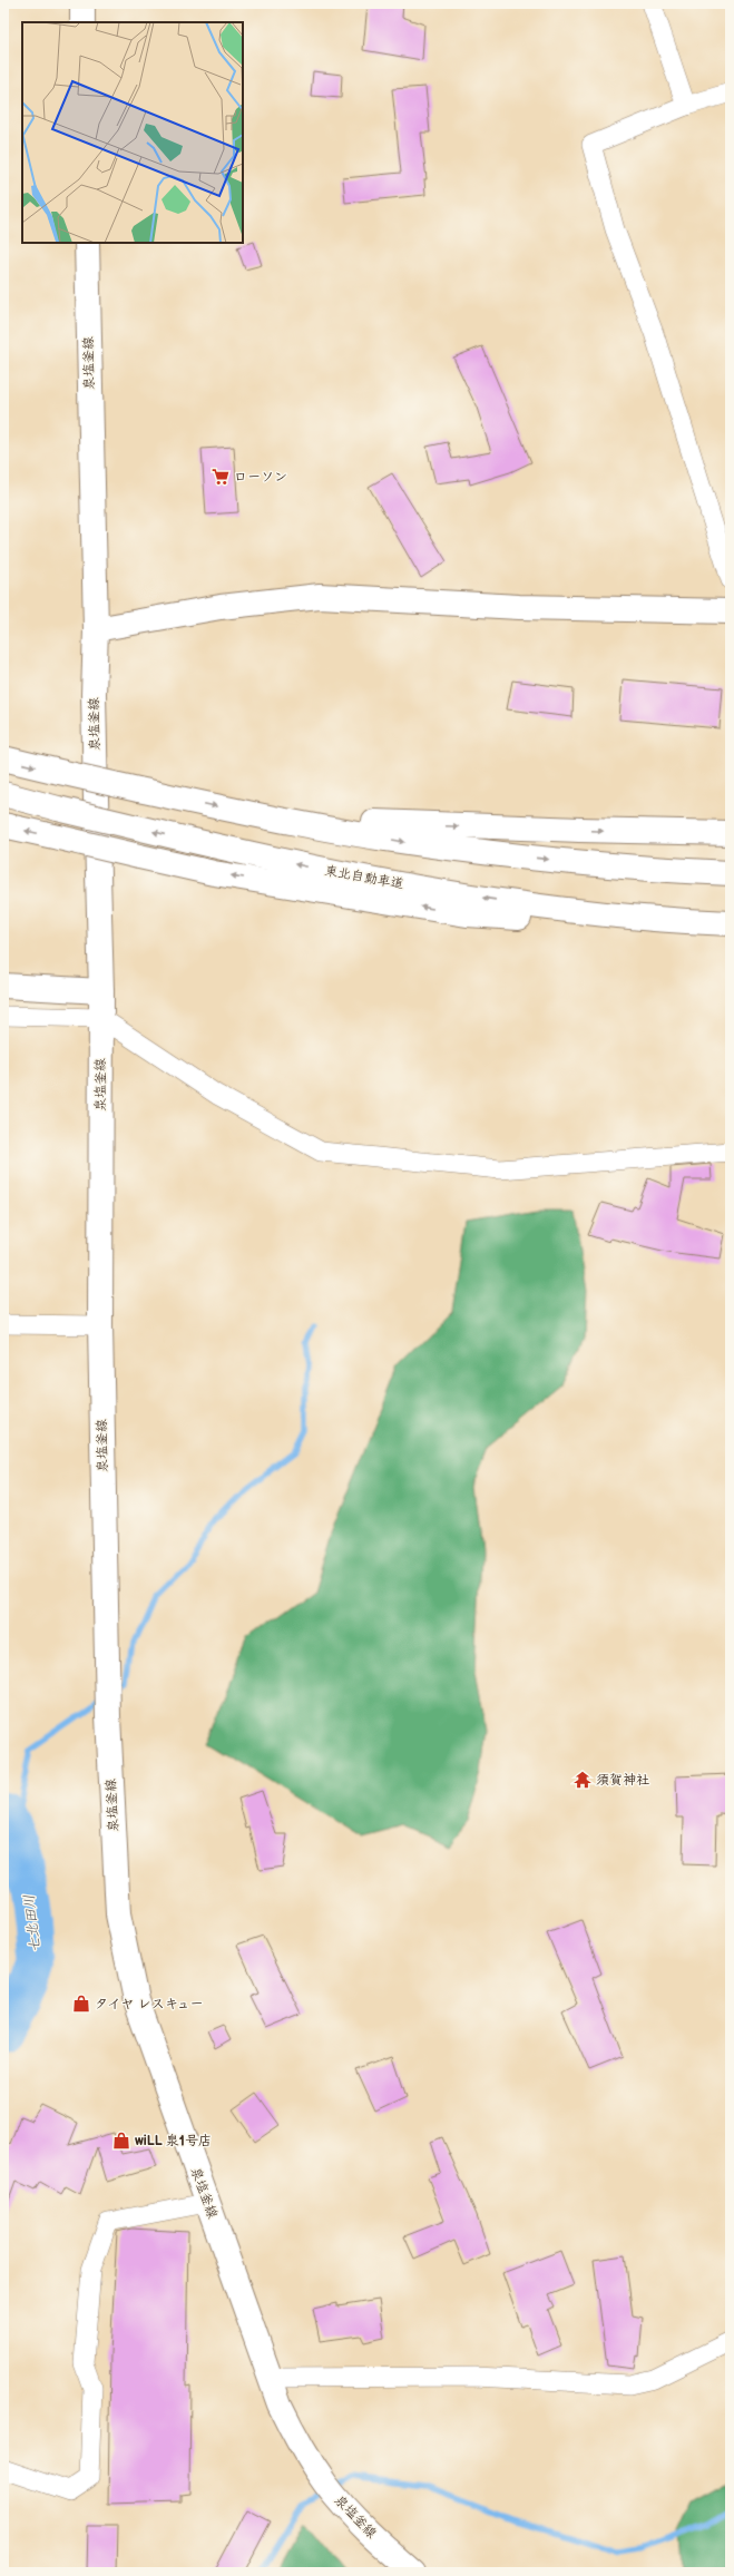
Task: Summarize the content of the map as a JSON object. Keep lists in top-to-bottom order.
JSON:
{
  "streets": {
    "main road": ["泉塩釜線", "東北自動車道"]
  },
  "water": ["七北田川"],
  "places": {
    "supermarket": ["ローソン"],
    "temple": ["須賀神社"],
    "shop": ["タイヤ レスキュー", "wiLL 泉1号店"]
  }
}
